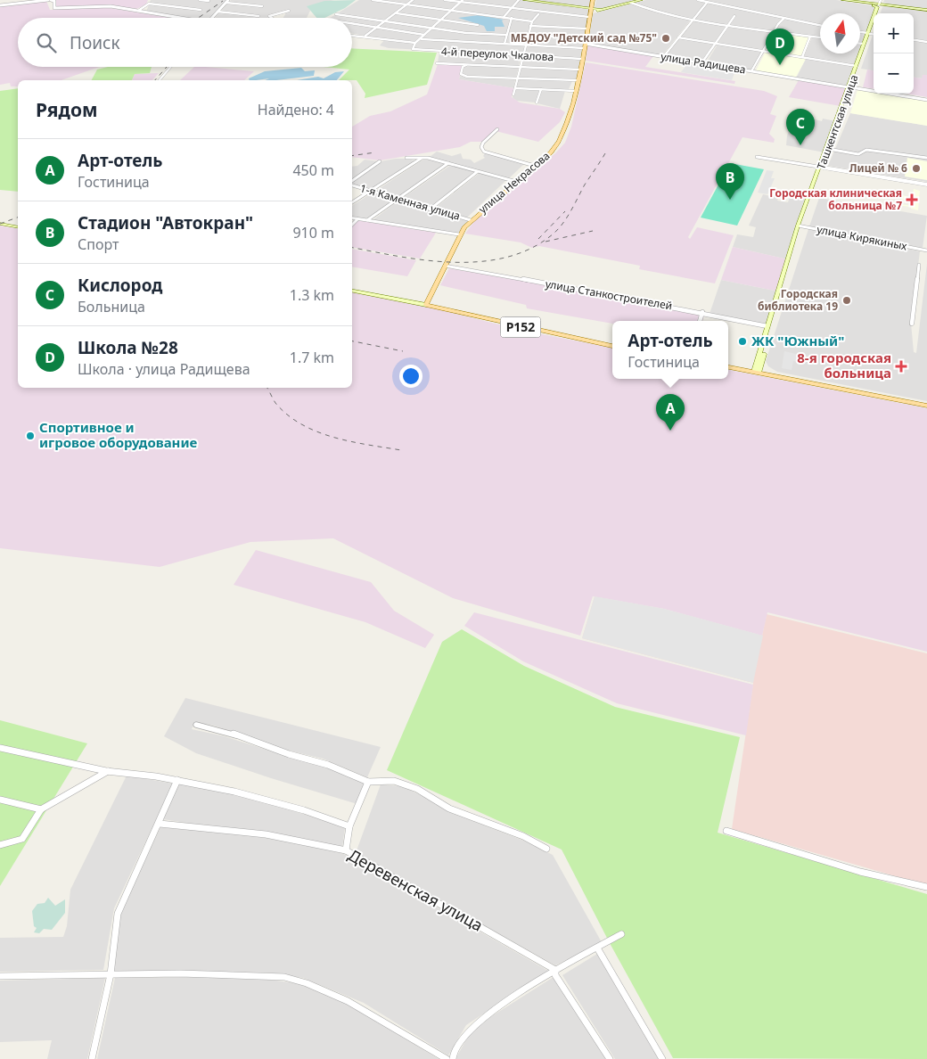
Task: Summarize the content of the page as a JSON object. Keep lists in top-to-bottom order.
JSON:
{
  "streets": {
    "main road": ["Ташкентская улица", "улица Некрасова", "Р152"],
    "street": [
      "4-й переулок Чкалова",
      "улица Радищева",
      "1-я Каменная улица",
      "улица Кирякиных",
      "улица Станкостроителей",
      "Деревенская улица"
    ]
  },
  "crossings": [
    ["4-й переулок Чкалова", "улица Некрасова"],
    ["улица Радищева", "Ташкентская улица"],
    ["улица Радищева", "улица Некрасова"],
    ["Ташкентская улица", "улица Кирякиных"],
    ["Ташкентская улица", "улица Станкостроителей"],
    ["улица Некрасова", "1-я Каменная улица"],
    ["улица Некрасова", "улица Станкостроителей"],
    ["улица Некрасова", "Р152"]
  ],
  "places": {
    "other": [
      "МБДОУ \"Детский сад №75\"",
      "Лицей № 6",
      "Городская библиотека 19",
      "ЖК \"Южный\"",
      "Спортивное и игровое оборудование"
    ],
    "health": ["Городская клиническая больница №7", "8-я городская больница"]
  },
  "north": "top",
  "page": {
    "map_buttons": ["+", "−"],
    "search": "Поиск",
    "pins": [
      "D",
      "C",
      "B",
      "A"
    ],
    "heading": ["Рядом", "Найдено: 4"],
    "list": [
      {
        "mark": "A",
        "name": "Арт-отель",
        "note": "Гостиница",
        "value": "450 m"
      },
      {
        "mark": "B",
        "name": "Стадион \"Автокран\"",
        "note": "Спорт",
        "value": "910 m"
      },
      {
        "mark": "C",
        "name": "Кислород",
        "note": "Больница",
        "value": "1.3 km"
      },
      {
        "mark": "D",
        "name": "Школа №28",
        "note": "Школа · улица Радищева",
        "value": "1.7 km"
      }
    ],
    "popup": ["Арт-отель", "Гостиница"]
  }
}
